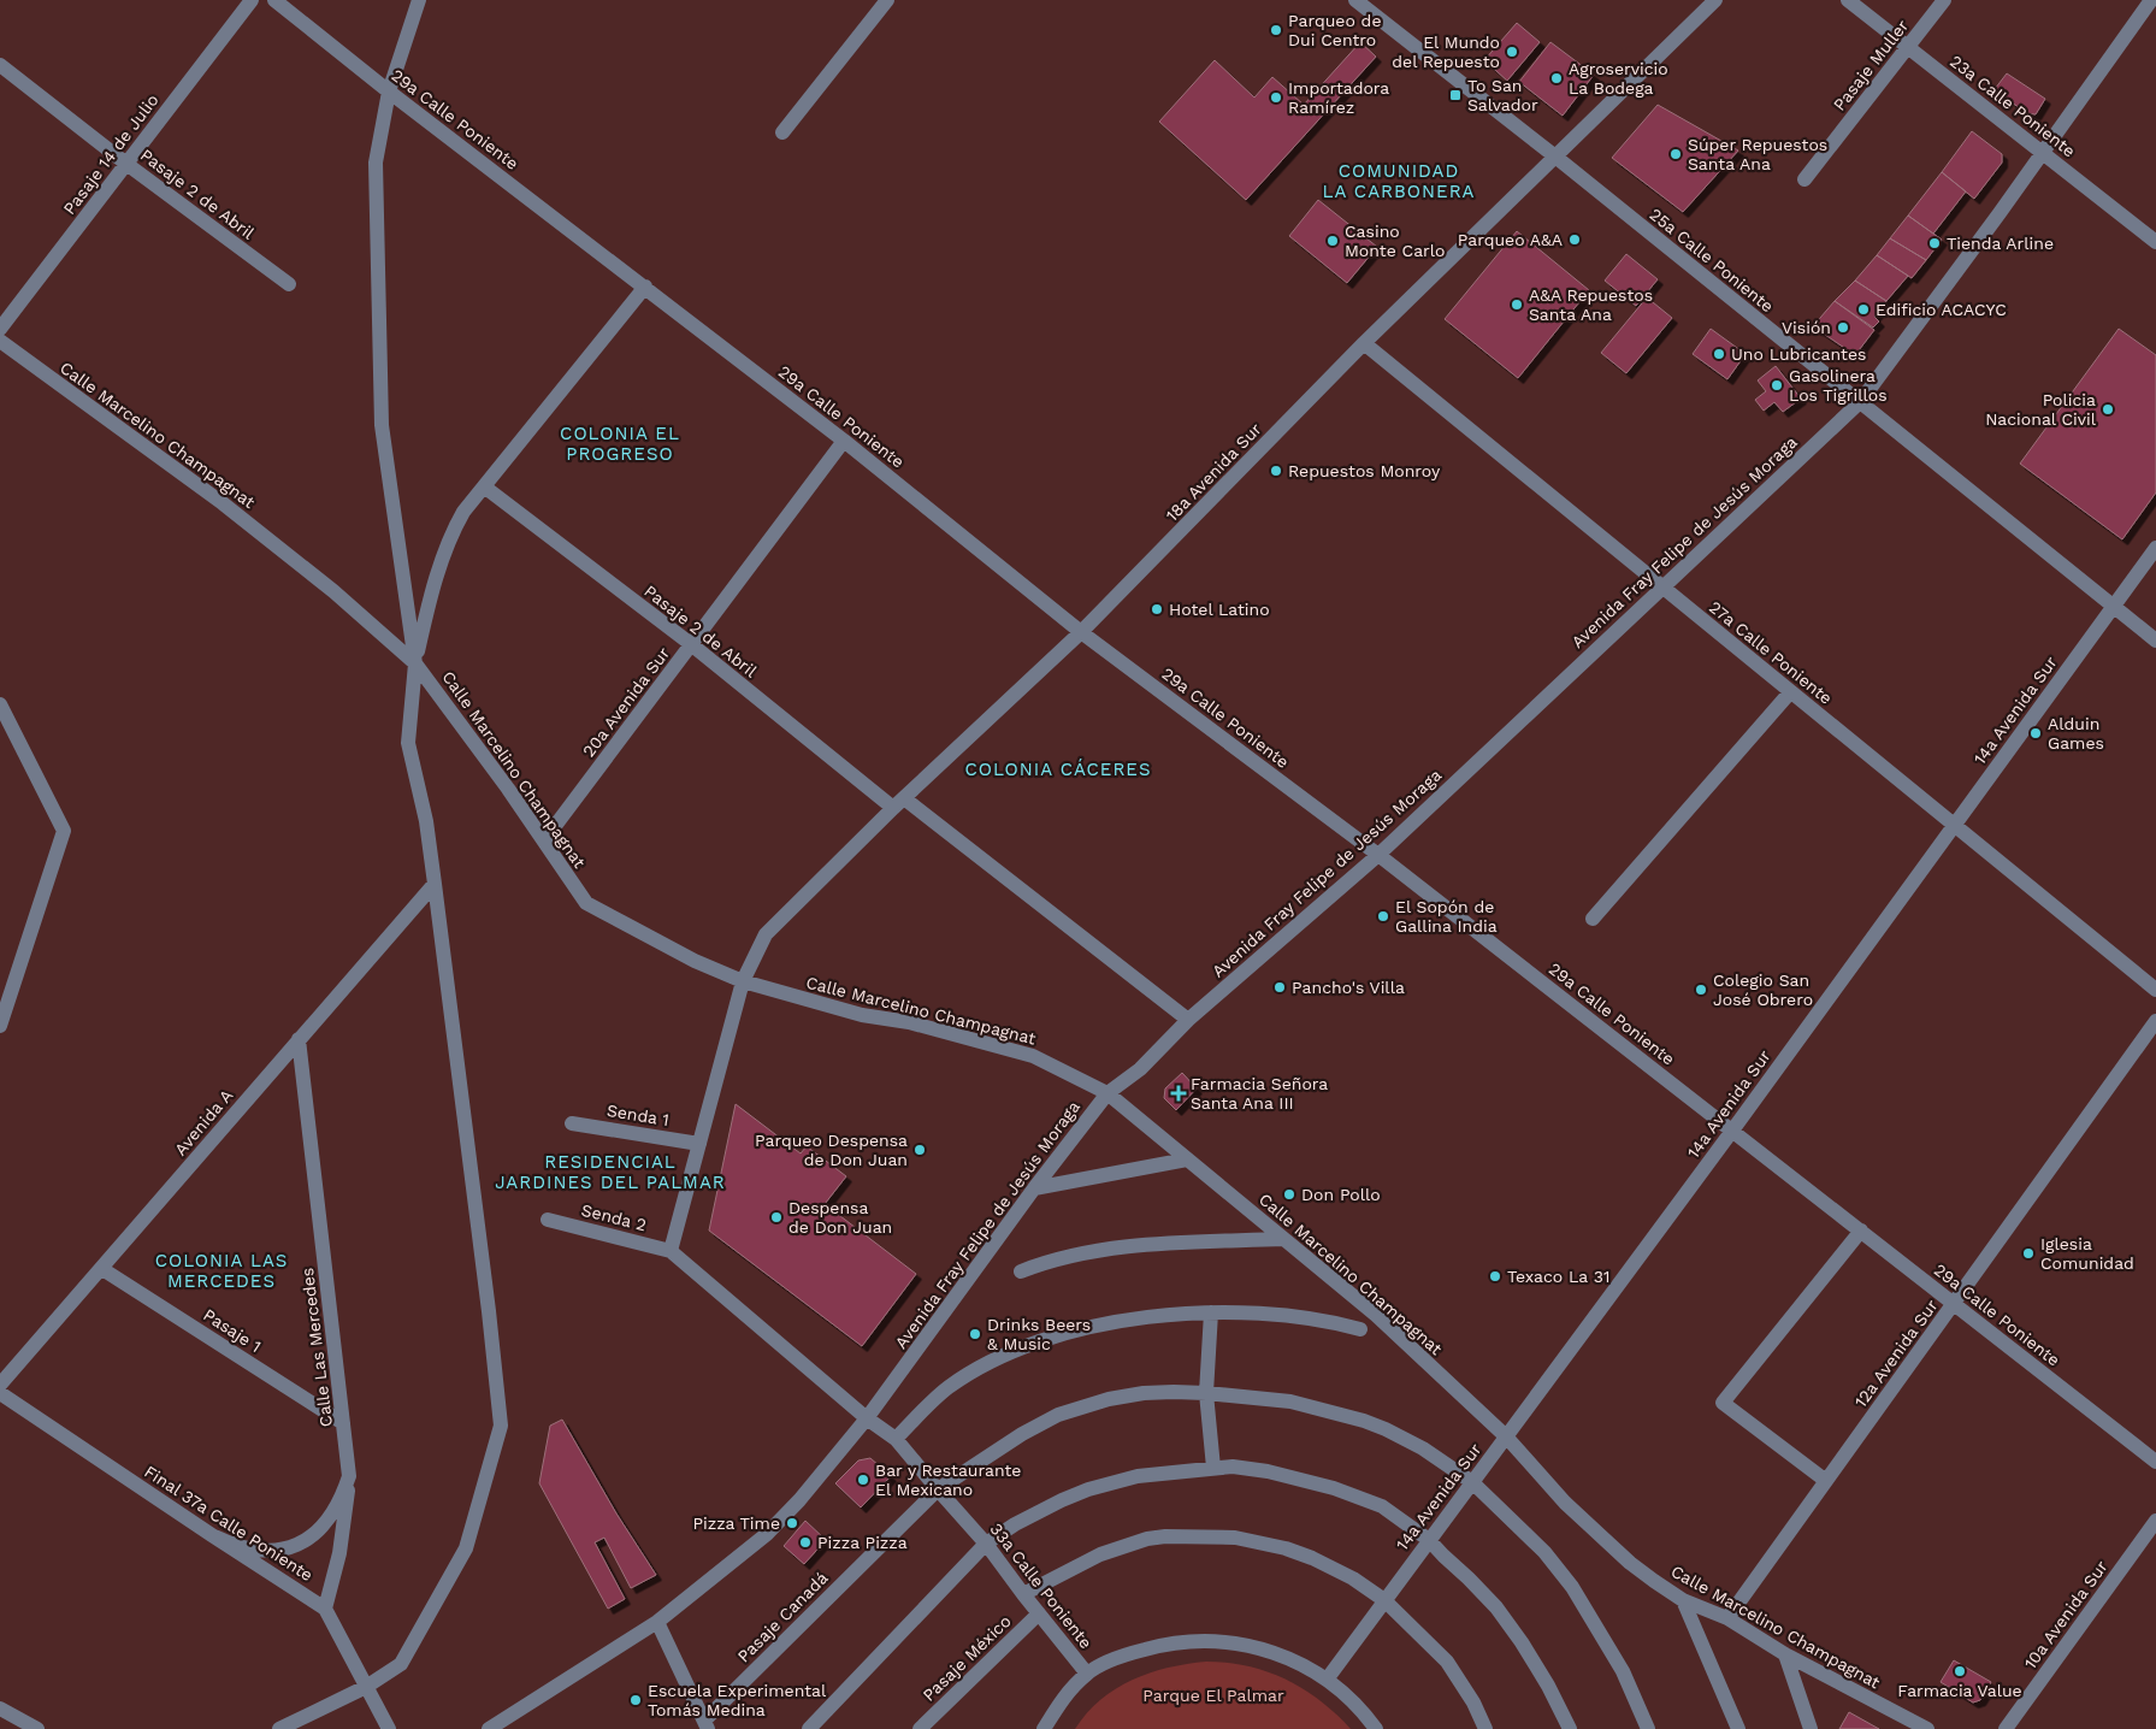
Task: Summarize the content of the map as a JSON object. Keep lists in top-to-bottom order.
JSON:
{
  "streets": {
    "street": [
      "Pasaje Muller",
      "23a Calle Poniente",
      "29a Calle Poniente",
      "Pasaje 14 de Julio",
      "Pasaje 2 de Abril",
      "25a Calle Poniente",
      "Calle Marcelino Champagnat",
      "18a Avenida Sur",
      "Avenida Fray Felipe de Jesús Moraga",
      "27a Calle Poniente",
      "20a Avenida Sur",
      "14a Avenida Sur",
      "Senda 1",
      "Avenida A",
      "Senda 2",
      "Pasaje 1",
      "Calle Las Mercedes",
      "12a Avenida Sur",
      "Final 37a Calle Poniente",
      "33a Calle Poniente",
      "10a Avenida Sur",
      "Pasaje Canadá",
      "Pasaje México"
    ]
  },
  "crossings": [
    ["Pasaje Muller", "23a Calle Poniente"],
    ["23a Calle Poniente", "Avenida Fray Felipe de Jesús Moraga"],
    ["29a Calle Poniente", "18a Avenida Sur"],
    ["29a Calle Poniente", "Avenida Fray Felipe de Jesús Moraga"],
    ["29a Calle Poniente", "20a Avenida Sur"],
    ["29a Calle Poniente", "14a Avenida Sur"],
    ["29a Calle Poniente", "12a Avenida Sur"],
    ["Pasaje 14 de Julio", "Pasaje 2 de Abril"],
    ["Pasaje 2 de Abril", "18a Avenida Sur"],
    ["Pasaje 2 de Abril", "Avenida Fray Felipe de Jesús Moraga"],
    ["Pasaje 2 de Abril", "20a Avenida Sur"],
    ["25a Calle Poniente", "18a Avenida Sur"],
    ["25a Calle Poniente", "Avenida Fray Felipe de Jesús Moraga"],
    ["25a Calle Poniente", "14a Avenida Sur"],
    ["Calle Marcelino Champagnat", "18a Avenida Sur"],
    ["Calle Marcelino Champagnat", "Avenida Fray Felipe de Jesús Moraga"],
    ["Calle Marcelino Champagnat", "20a Avenida Sur"],
    ["Calle Marcelino Champagnat", "14a Avenida Sur"],
    ["Calle Marcelino Champagnat", "12a Avenida Sur"],
    ["18a Avenida Sur", "27a Calle Poniente"],
    ["18a Avenida Sur", "Senda 1"],
    ["18a Avenida Sur", "Senda 2"],
    ["18a Avenida Sur", "33a Calle Poniente"],
    ["Avenida Fray Felipe de Jesús Moraga", "27a Calle Poniente"],
    ["Avenida Fray Felipe de Jesús Moraga", "33a Calle Poniente"],
    ["27a Calle Poniente", "14a Avenida Sur"],
    ["14a Avenida Sur", "Pasaje Canadá"],
    ["Avenida A", "Pasaje 1"],
    ["Avenida A", "Calle Las Mercedes"],
    ["Senda 2", "33a Calle Poniente"],
    ["Pasaje 1", "Calle Las Mercedes"],
    ["Calle Las Mercedes", "Final 37a Calle Poniente"],
    ["33a Calle Poniente", "Pasaje Canadá"],
    ["33a Calle Poniente", "Pasaje México"]
  ],
  "districts": [
    "COMUNIDAD LA CARBONERA",
    "COLONIA EL PROGRESO",
    "COLONIA CÁCERES",
    "RESIDENCIAL JARDINES DEL PALMAR",
    "COLONIA LAS MERCEDES"
  ],
  "parks": ["Parque El Palmar"],
  "places": {
    "other": [
      "Parqueo de Dui Centro",
      "El Mundo del Repuesto",
      "Agroservicio La Bodega",
      "Importadora Ramírez",
      "Súper Repuestos Santa Ana",
      "Parqueo A&A",
      "Casino Monte Carlo",
      "Tienda Arline",
      "A&A Repuestos Santa Ana",
      "Edificio ACACYC",
      "Visión",
      "Uno Lubricantes",
      "Gasolinera Los Tigrillos",
      "Policia Nacional Civil",
      "Repuestos Monroy",
      "Hotel Latino",
      "Alduin Games",
      "El Sopón de Gallina India",
      "Pancho's Villa",
      "Colegio San José Obrero",
      "Parqueo Despensa de Don Juan",
      "Don Pollo",
      "Despensa de Don Juan",
      "Iglesia Comunidad",
      "Texaco La 31",
      "Drinks Beers & Music",
      "Bar y Restaurante El Mexicano",
      "Pizza Time",
      "Pizza Pizza",
      "Farmacia Value",
      "Escuela Experimental Tomás Medina"
    ],
    "transit": ["To San Salvador"],
    "health": ["Farmacia Señora Santa Ana III"]
  }
}
